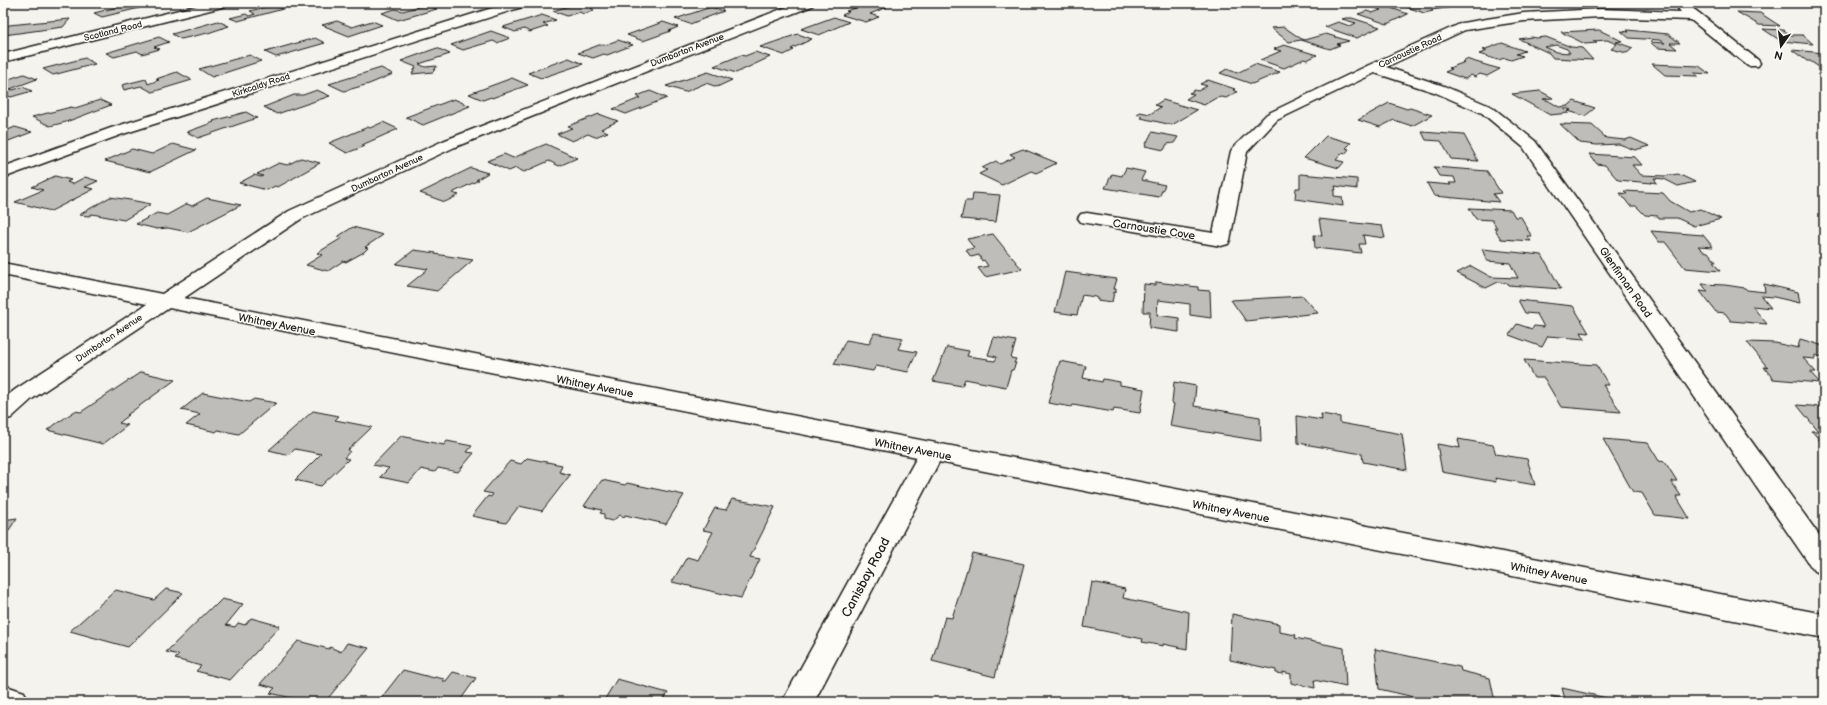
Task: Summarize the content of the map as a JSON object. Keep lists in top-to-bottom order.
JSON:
{
  "streets": {
    "street": [
      "Scotland Road",
      "Dumbarton Avenue",
      "Carnoustie Road",
      "Kirkcaldy Road",
      "Carnoustie Cove",
      "Glenfinnan Road",
      "Whitney Avenue",
      "Canisbay Road"
    ]
  },
  "crossings": [
    ["Dumbarton Avenue", "Whitney Avenue"],
    ["Carnoustie Road", "Carnoustie Cove"],
    ["Carnoustie Road", "Glenfinnan Road"],
    ["Whitney Avenue", "Canisbay Road"]
  ],
  "north": "bottom"
}
